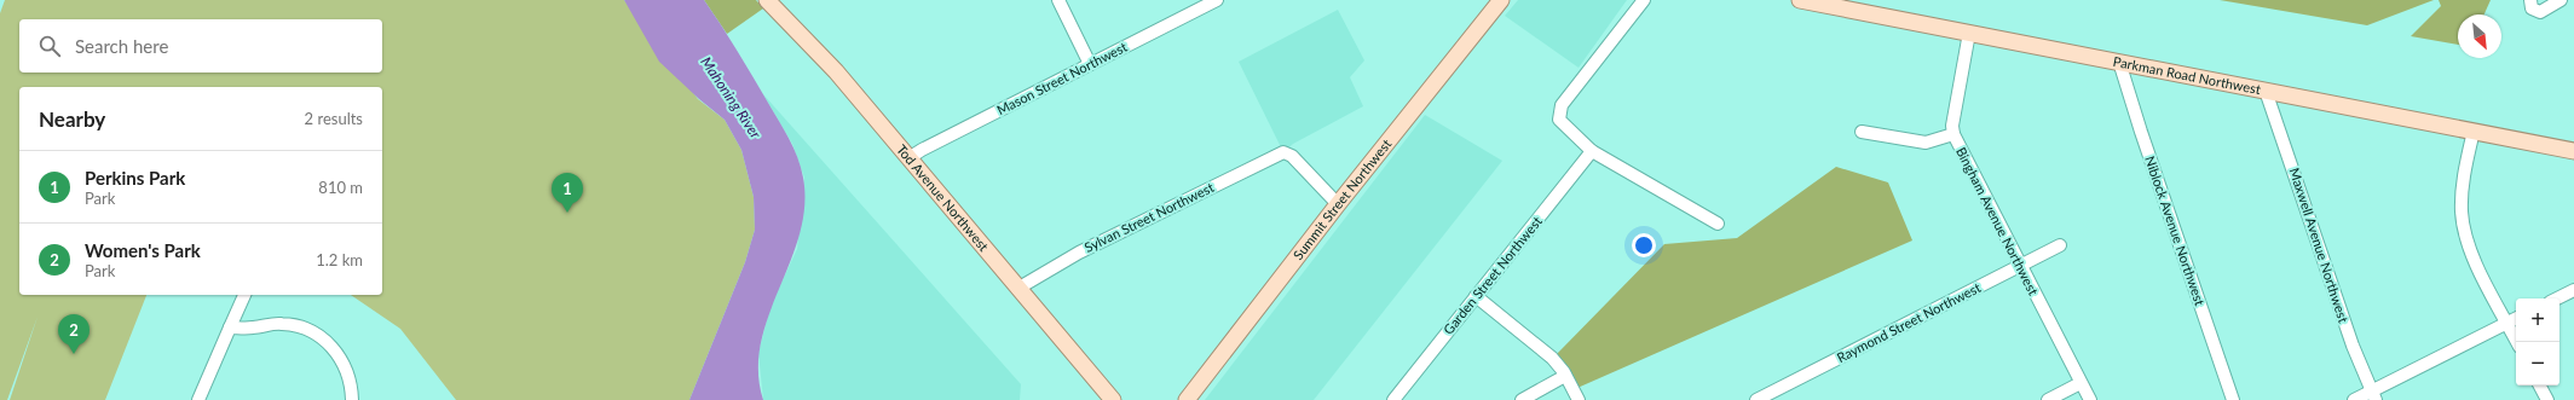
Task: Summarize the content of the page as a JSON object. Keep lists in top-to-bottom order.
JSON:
{
  "streets": {
    "main road": ["Parkman Road Northwest", "Tod Avenue Northwest", "Summit Street Northwest"],
    "street": [
      "Mason Street Northwest",
      "Sylvan Street Northwest",
      "Bingham Avenue Northwest",
      "Niblock Avenue Northwest",
      "Maxwell Avenue Northwest",
      "Garden Street Northwest",
      "Raymond Street Northwest"
    ]
  },
  "crossings": [
    ["Parkman Road Northwest", "Bingham Avenue Northwest"],
    ["Parkman Road Northwest", "Niblock Avenue Northwest"],
    ["Parkman Road Northwest", "Maxwell Avenue Northwest"],
    ["Mason Street Northwest", "Tod Avenue Northwest"],
    ["Tod Avenue Northwest", "Sylvan Street Northwest"],
    ["Summit Street Northwest", "Sylvan Street Northwest"],
    ["Bingham Avenue Northwest", "Raymond Street Northwest"]
  ],
  "water": ["Mahoning River"],
  "north": "bottom right",
  "page": {
    "search": "Search here",
    "heading": ["Nearby", "2 results"],
    "list": [
      {
        "mark": "1",
        "name": "Perkins Park",
        "note": "Park",
        "value": "810 m"
      },
      {
        "mark": "2",
        "name": "Women's Park",
        "note": "Park",
        "value": "1.2 km"
      }
    ],
    "pins": ["1", "2"],
    "map_buttons": ["+", "−"]
  }
}
